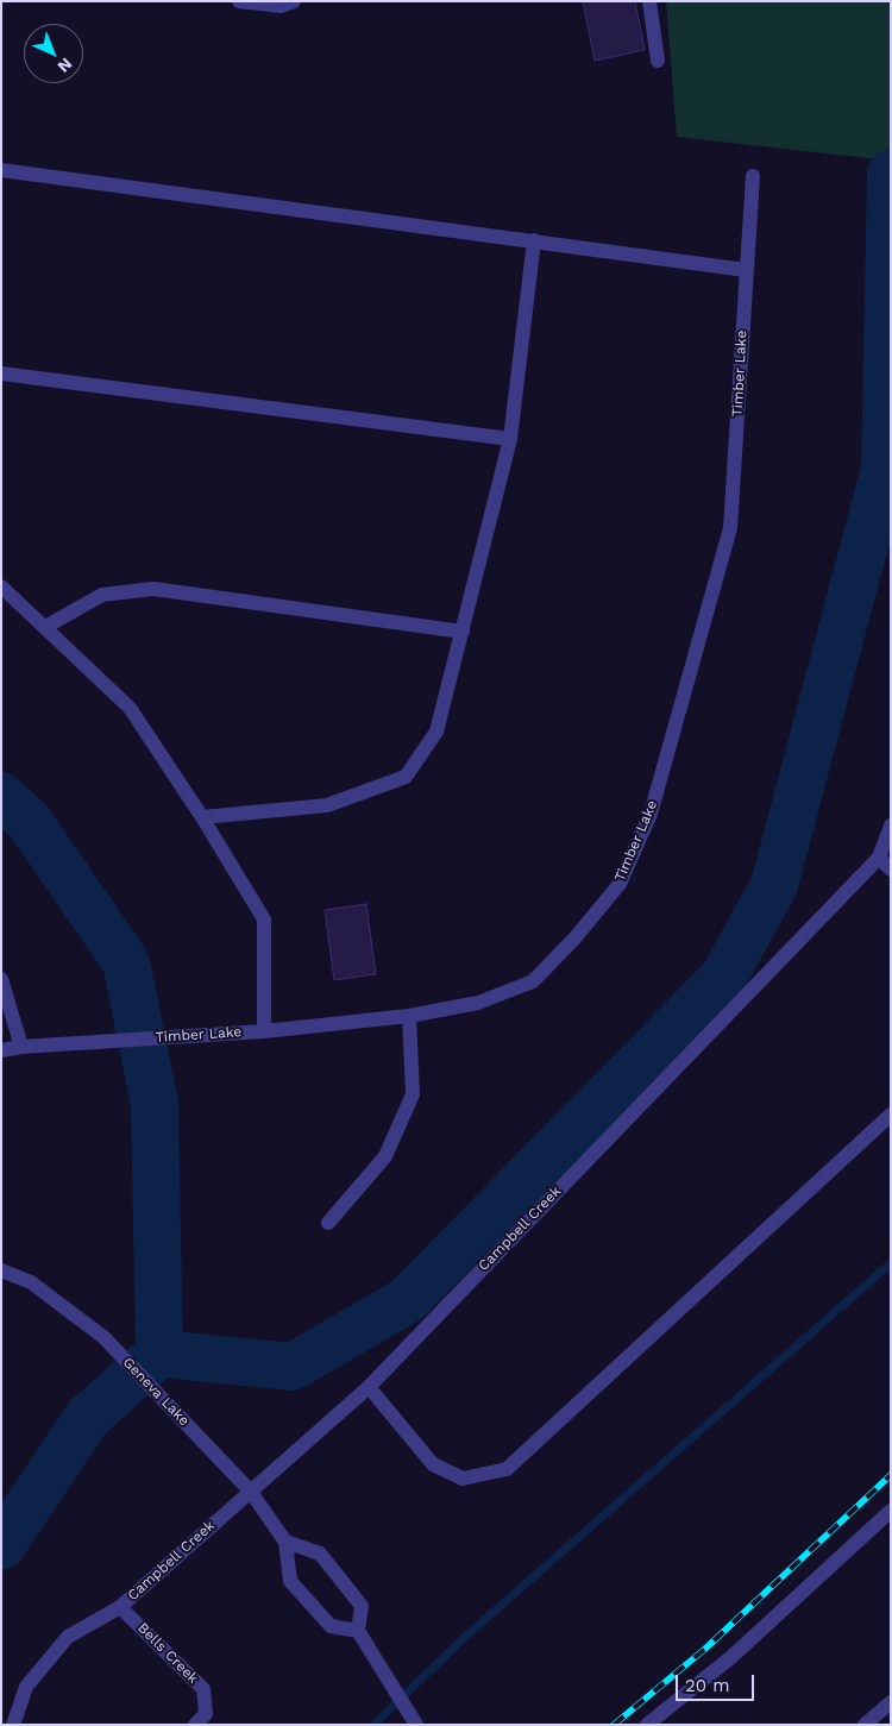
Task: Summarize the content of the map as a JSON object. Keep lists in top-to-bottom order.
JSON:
{
  "streets": {
    "street": [
      "Timber Lake",
      "Campbell Creek",
      "Geneva Lake",
      "Bells Creek"
    ]
  },
  "crossings": [
    ["Campbell Creek", "Geneva Lake"],
    ["Campbell Creek", "Bells Creek"]
  ],
  "scale_bar": "20 m",
  "north": "bottom right"
}
